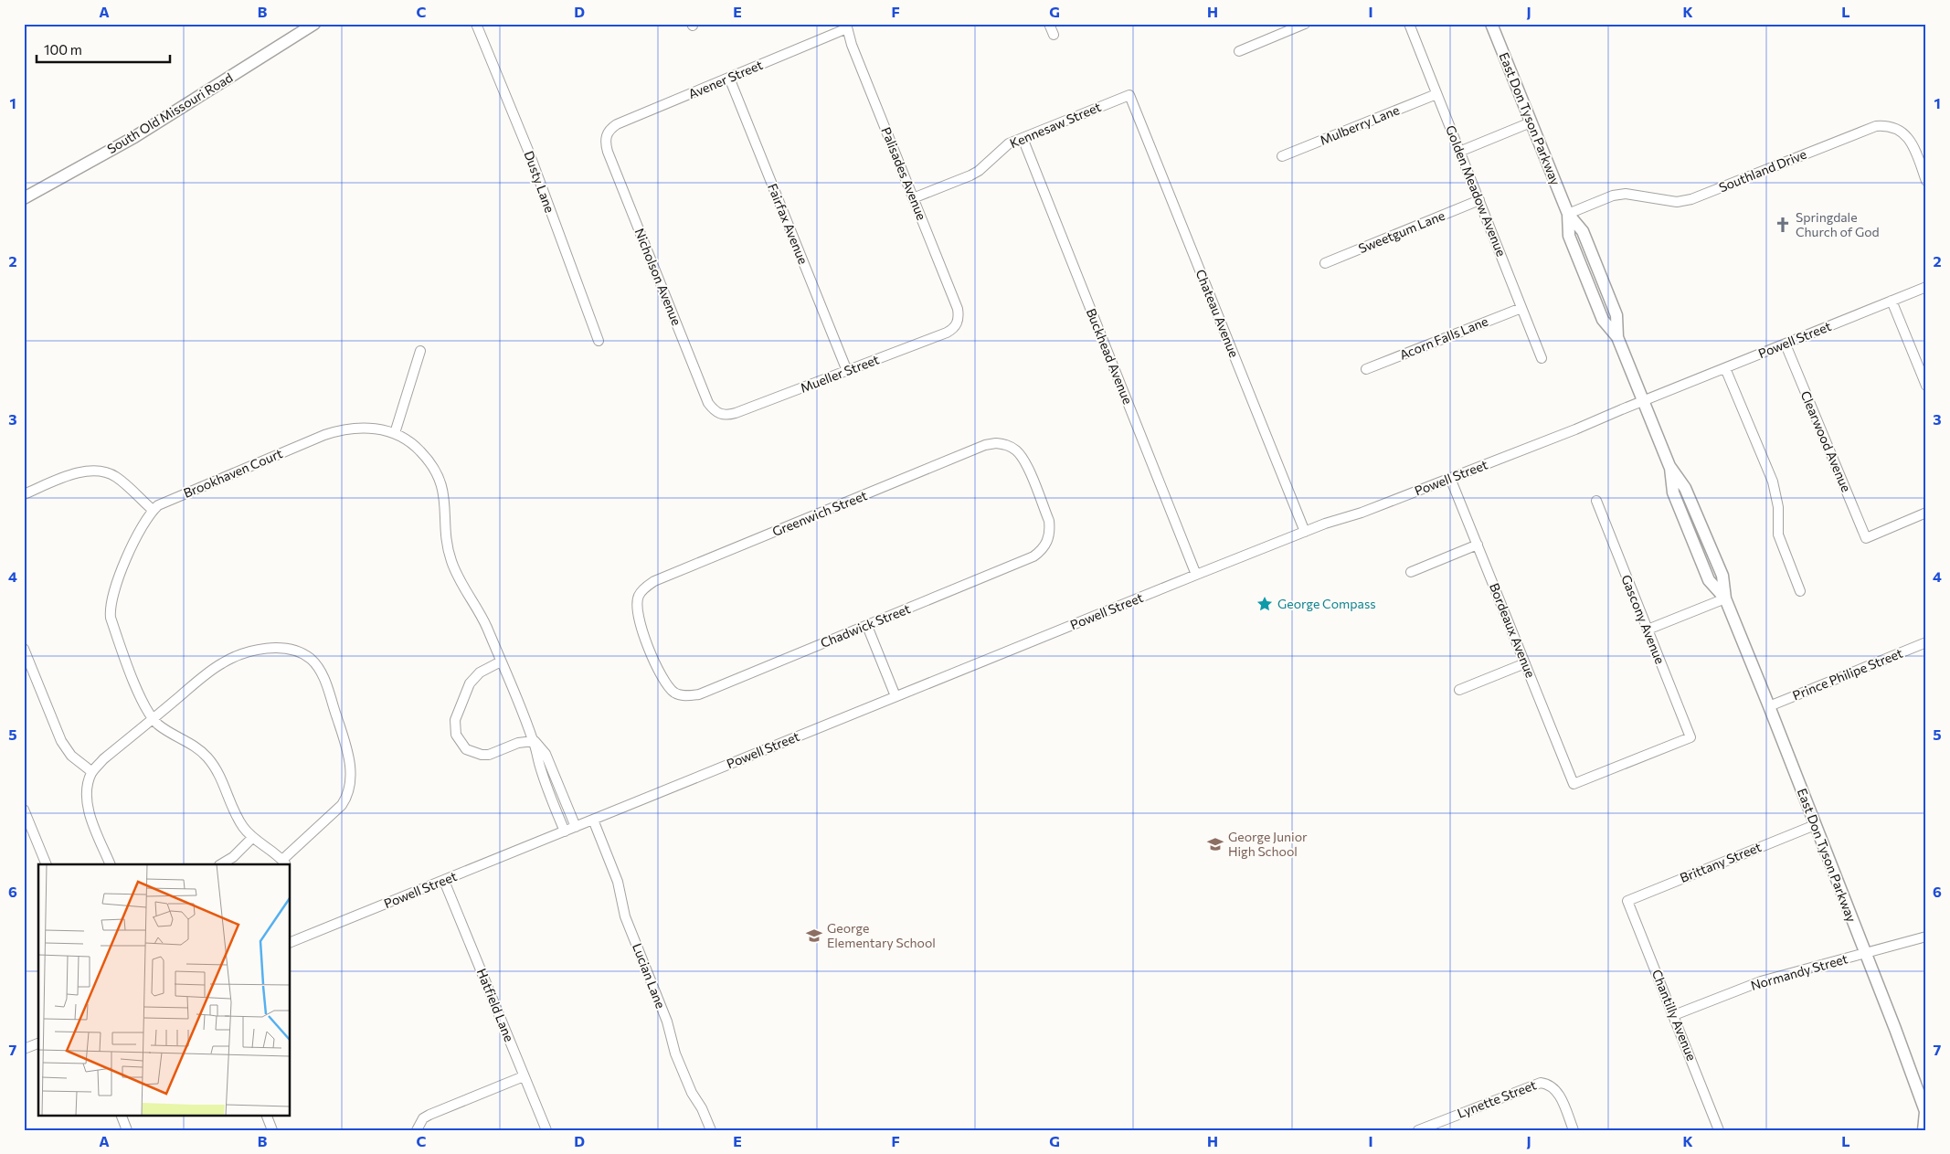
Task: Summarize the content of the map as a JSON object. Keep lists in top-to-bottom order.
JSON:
{
  "streets": {
    "main road": ["South Old Missouri Road", "East Don Tyson Parkway"],
    "street": [
      "Avener Street",
      "Kennesaw Street",
      "Mulberry Lane",
      "Southland Drive",
      "Palisades Avenue",
      "Dusty Lane",
      "Golden Meadow Avenue",
      "Fairfax Avenue",
      "Sweetgum Lane",
      "Nicholson Avenue",
      "Chateau Avenue",
      "Acorn Falls Lane",
      "Powell Street",
      "Buckhead Avenue",
      "Mueller Street",
      "Clearwood Avenue",
      "Brookhaven Court",
      "Greenwich Street",
      "Gascony Avenue",
      "Chadwick Street",
      "Bordeaux Avenue",
      "Prince Philipe Street",
      "Brittany Street",
      "Normandy Street",
      "Lucian Lane",
      "Hatfield Lane",
      "Chantilly Avenue",
      "Lynette Street"
    ]
  },
  "crossings": [
    ["Avener Street", "Palisades Avenue"],
    ["Avener Street", "Fairfax Avenue"],
    ["Avener Street", "Nicholson Avenue"],
    ["East Don Tyson Parkway", "Southland Drive"],
    ["East Don Tyson Parkway", "Powell Street"],
    ["East Don Tyson Parkway", "Prince Philipe Street"],
    ["East Don Tyson Parkway", "Brittany Street"],
    ["East Don Tyson Parkway", "Normandy Street"],
    ["Kennesaw Street", "Palisades Avenue"],
    ["Kennesaw Street", "Chateau Avenue"],
    ["Kennesaw Street", "Buckhead Avenue"],
    ["Mulberry Lane", "Golden Meadow Avenue"],
    ["Palisades Avenue", "Mueller Street"],
    ["Golden Meadow Avenue", "Sweetgum Lane"],
    ["Golden Meadow Avenue", "Acorn Falls Lane"],
    ["Fairfax Avenue", "Mueller Street"],
    ["Nicholson Avenue", "Mueller Street"],
    ["Chateau Avenue", "Powell Street"],
    ["Powell Street", "Buckhead Avenue"],
    ["Powell Street", "Clearwood Avenue"],
    ["Powell Street", "Brookhaven Court"],
    ["Powell Street", "Bordeaux Avenue"],
    ["Powell Street", "Lucian Lane"],
    ["Powell Street", "Hatfield Lane"],
    ["Greenwich Street", "Chadwick Street"],
    ["Gascony Avenue", "Bordeaux Avenue"],
    ["Brittany Street", "Chantilly Avenue"],
    ["Normandy Street", "Chantilly Avenue"]
  ],
  "places": {
    "church": ["Springdale Church of God"],
    "place": ["George Compass"],
    "school or university": ["George Junior High School", "George Elementary School"]
  },
  "scale_bar": "100 m",
  "grid": {
    "columns": [
      "A",
      "B",
      "C",
      "D",
      "E",
      "F",
      "G",
      "H",
      "I",
      "J",
      "K",
      "L"
    ],
    "rows": [
      "1",
      "2",
      "3",
      "4",
      "5",
      "6",
      "7"
    ]
  }
}
